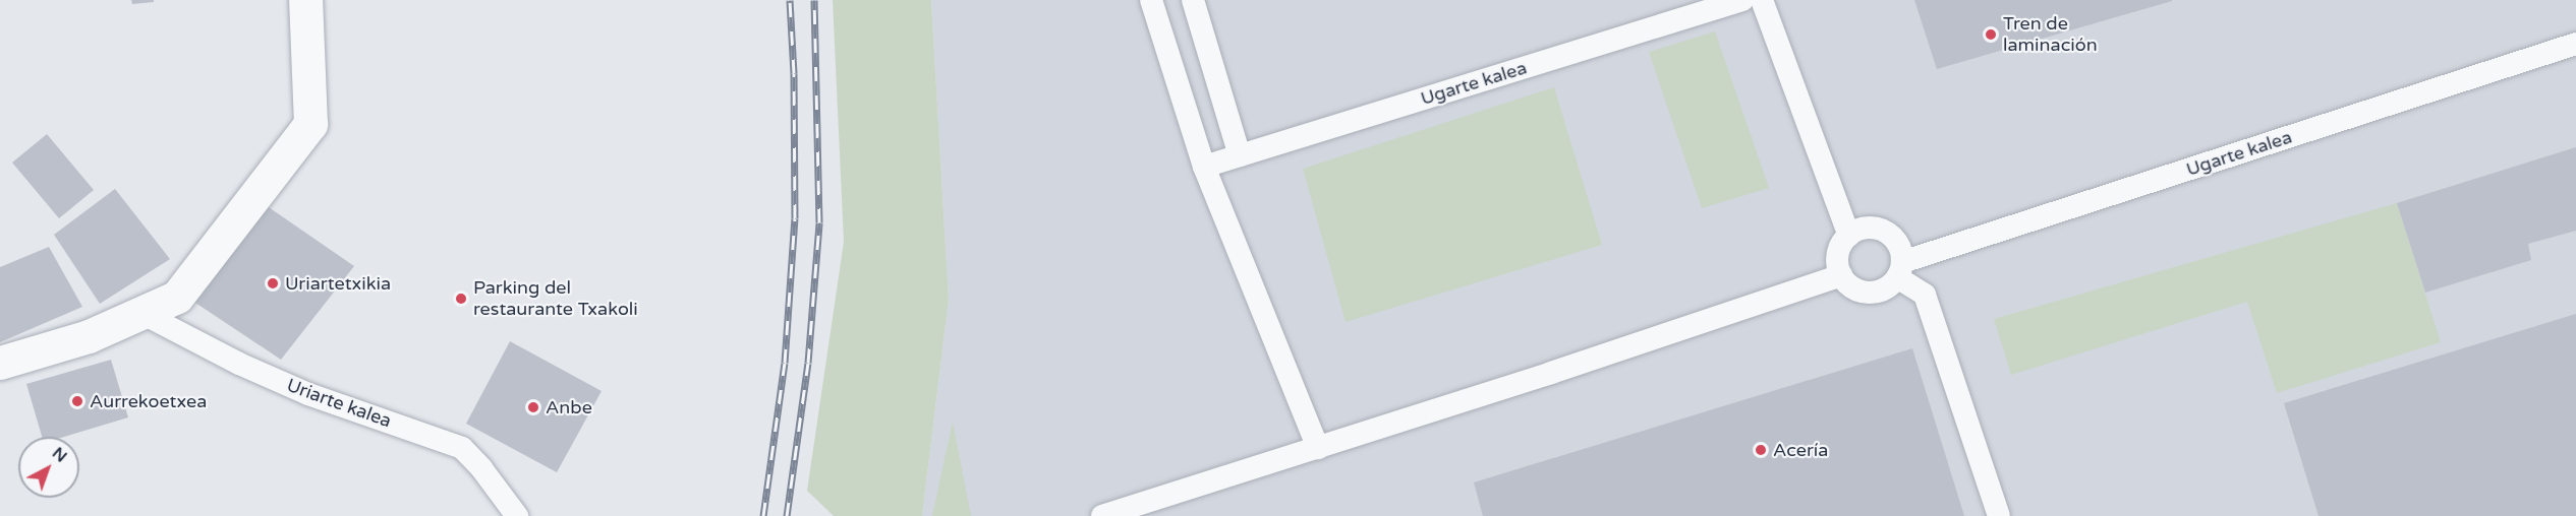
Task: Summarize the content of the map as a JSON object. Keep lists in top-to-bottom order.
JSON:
{
  "streets": {
    "lane": ["Ugarte kalea", "Uriarte kalea"]
  },
  "places": [
    "Tren de laminación",
    "Uriartetxikia",
    "Parking del restaurante Txakoli",
    "Aurrekoetxea",
    "Anbe",
    "Acería"
  ],
  "north": "top right"
}
